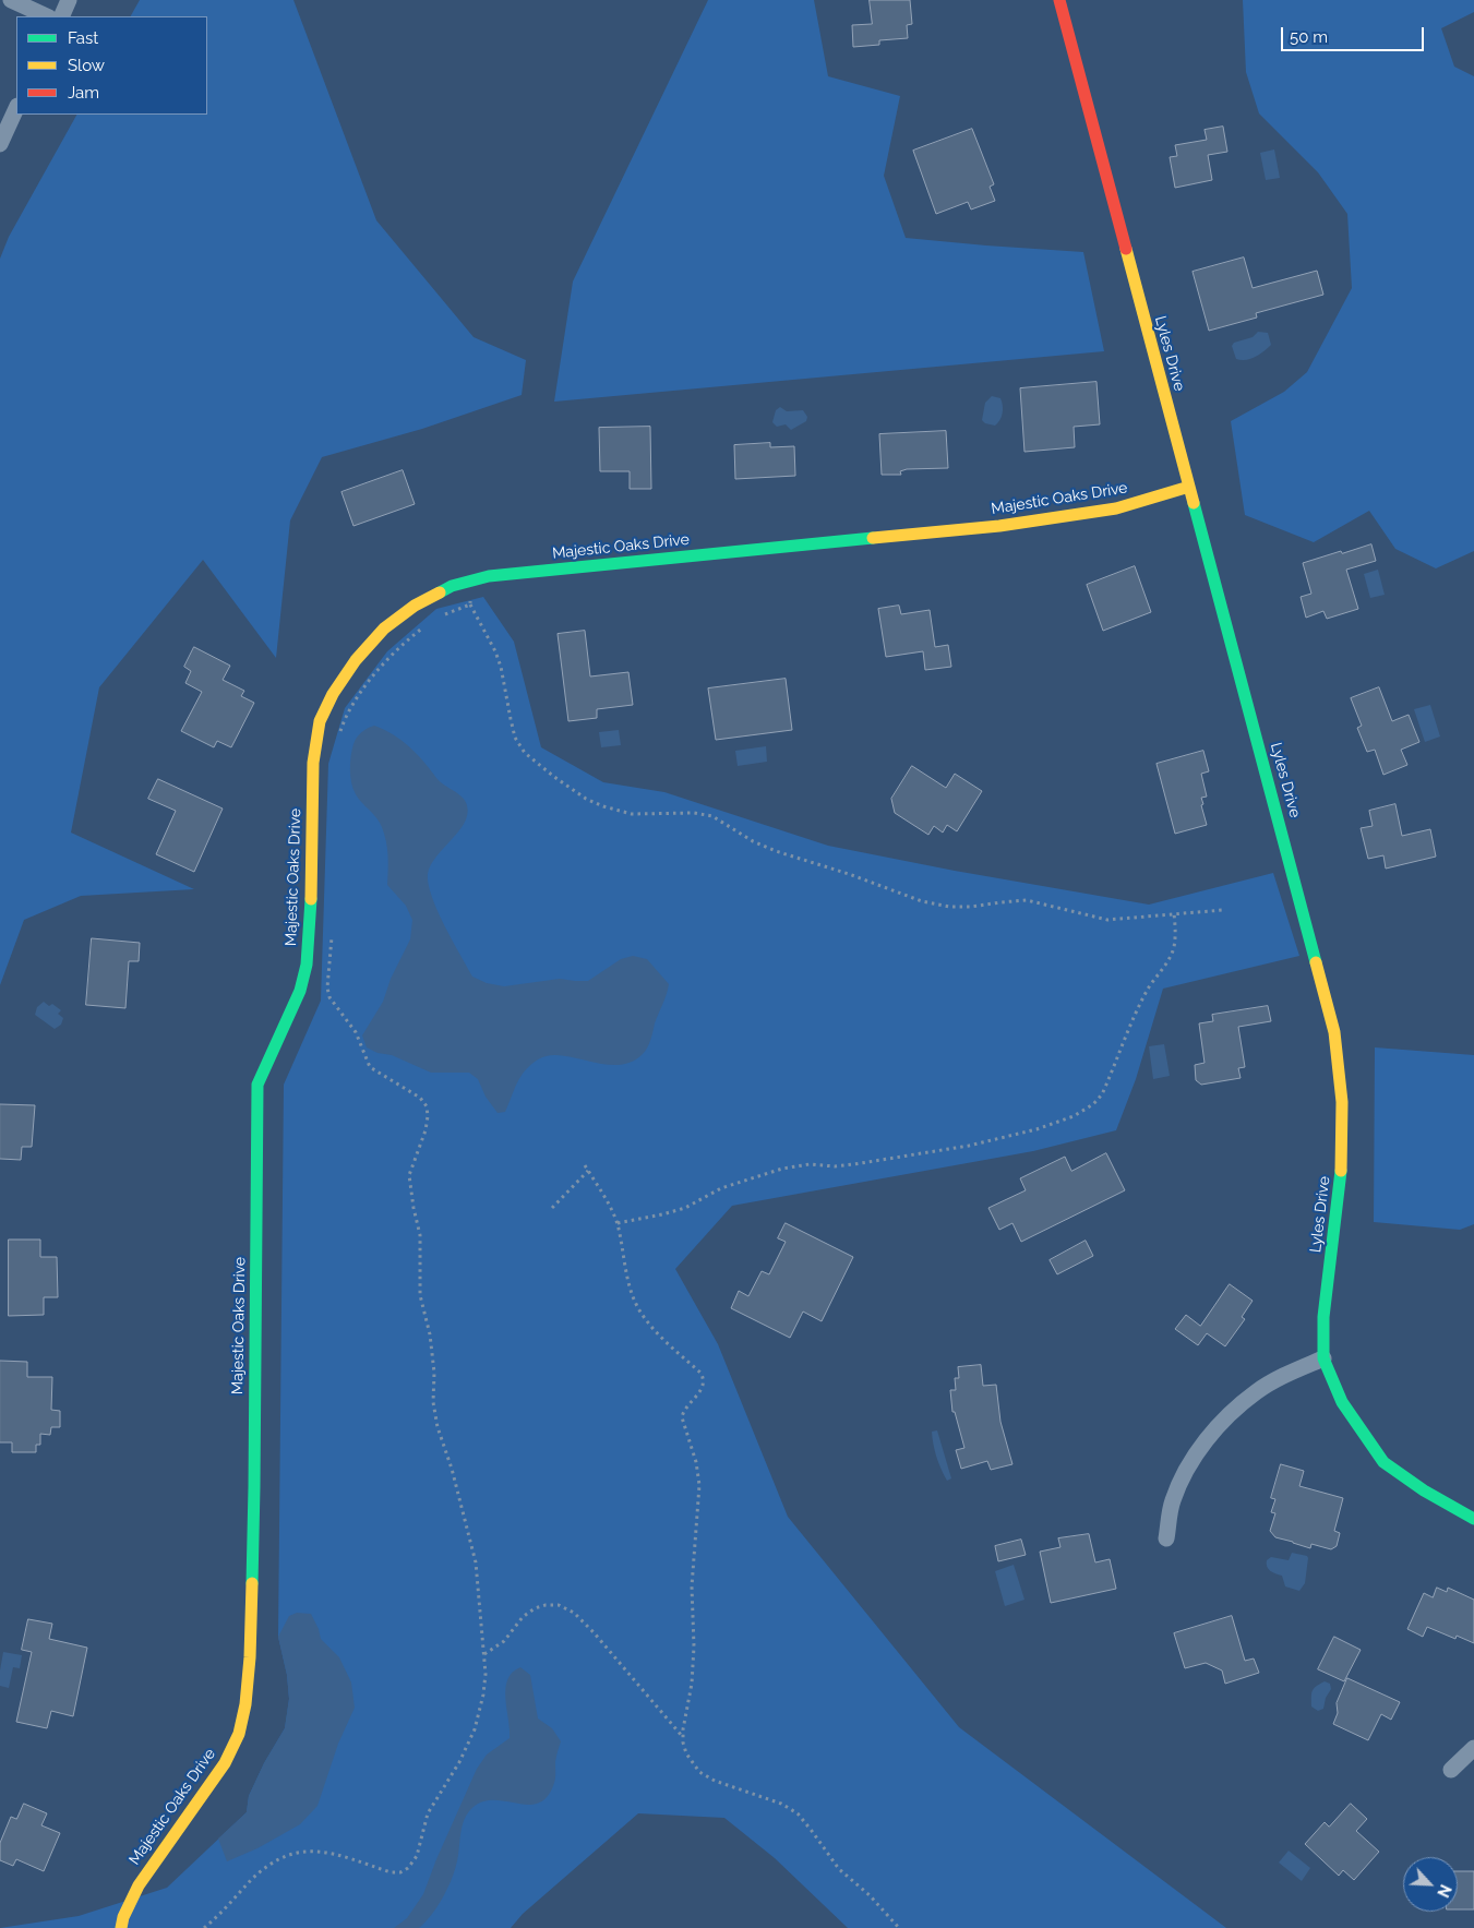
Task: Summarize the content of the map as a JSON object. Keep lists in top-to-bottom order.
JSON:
{
  "streets": {
    "street": ["Lyles Drive", "Majestic Oaks Drive"]
  },
  "crossings": [
    ["Lyles Drive", "Majestic Oaks Drive"]
  ],
  "legend": ["Fast", "Slow", "Jam"],
  "scale_bar": "50 m",
  "north": "bottom right"
}
